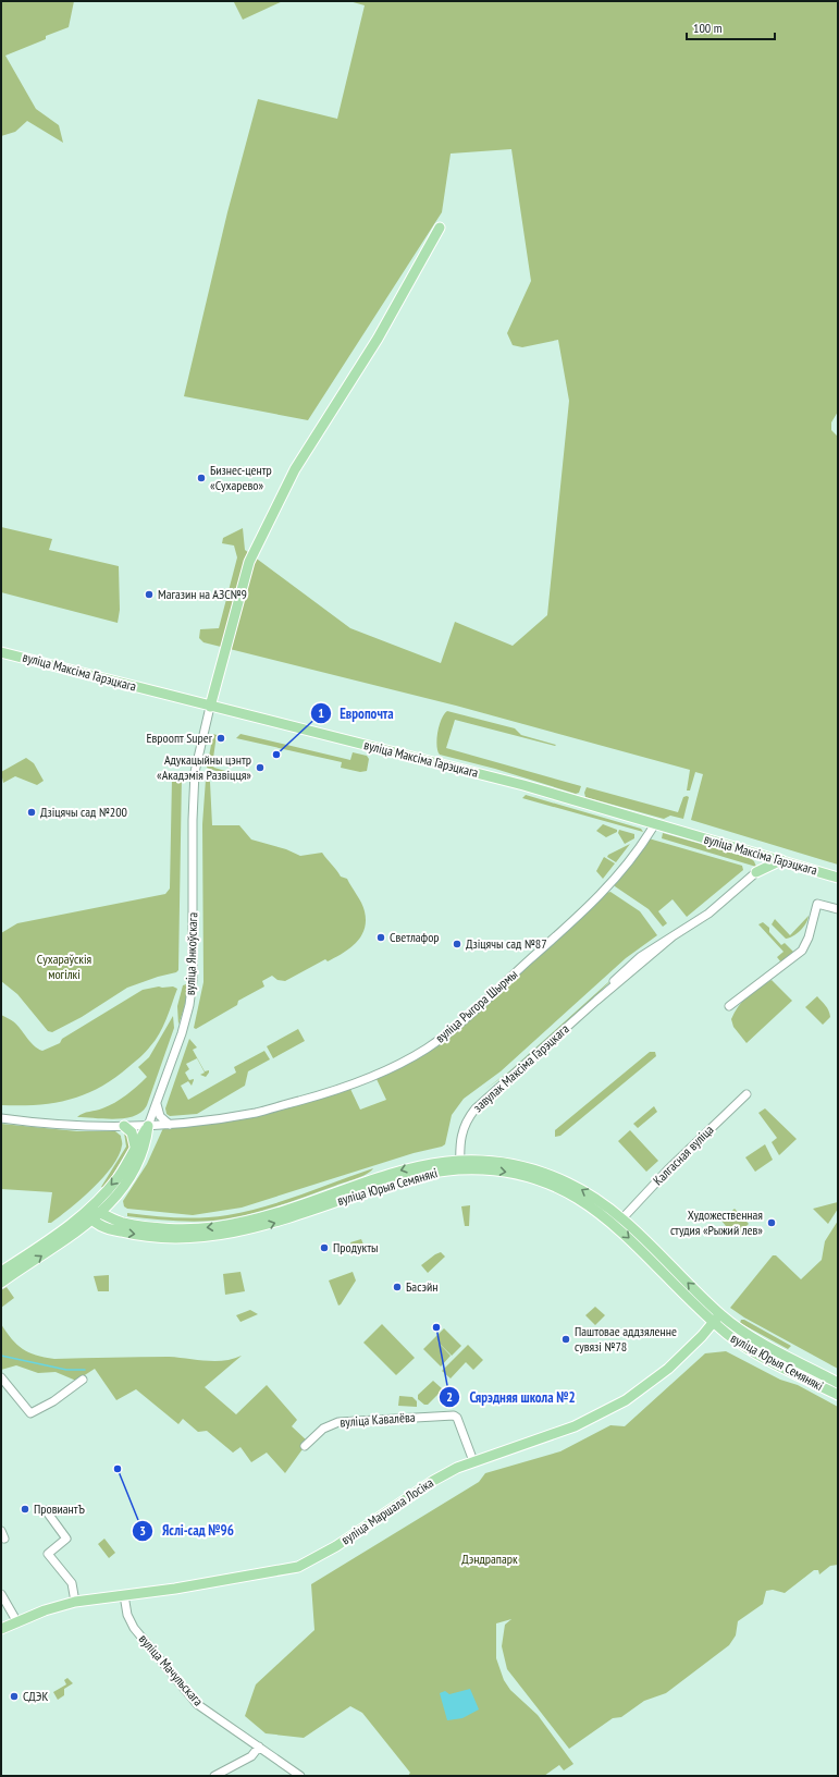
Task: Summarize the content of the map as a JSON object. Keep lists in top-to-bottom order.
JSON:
{
  "streets": {
    "main road": ["вуліца Максіма Гарэцкага", "вуліца Юрыя Семянякі", "вуліца Маршала Лосіка"],
    "street": [
      "вуліца Янкоўскага",
      "вуліца Рыгора Шырмы",
      "завулак Максіма Гарэцкага",
      "Калгасная вуліца",
      "вуліца Кавалёва",
      "вуліца Мачульскага"
    ]
  },
  "crossings": [
    ["вуліца Максіма Гарэцкага", "вуліца Янкоўскага"],
    ["вуліца Максіма Гарэцкага", "вуліца Рыгора Шырмы"],
    ["вуліца Янкоўскага", "вуліца Рыгора Шырмы"],
    ["завулак Максіма Гарэцкага", "вуліца Юрыя Семянякі"],
    ["Калгасная вуліца", "вуліца Юрыя Семянякі"],
    ["вуліца Юрыя Семянякі", "вуліца Маршала Лосіка"],
    ["вуліца Кавалёва", "вуліца Маршала Лосіка"],
    ["вуліца Маршала Лосіка", "вуліца Мачульскага"]
  ],
  "parks": ["Сухараўскія могілкі", "Дэндрапарк"],
  "places": [
    "Бизнес-центр «Сухарево»",
    "Магазин на АЗС№9",
    "Евроопт Super",
    "Европочта",
    "Адукацыйны цэнтр «Акадэмія Развіцця»",
    "Дзіцячы сад №200",
    "Светлафор",
    "Дзіцячы сад №87",
    "Художественная студия «Рыжий лев»",
    "Продукты",
    "Басэйн",
    "Сярэдняя школа №2",
    "Паштовае аддзяленне сувязі №78",
    "Яслі-сад №96",
    "ПровиантЪ",
    "СДЭК"
  ],
  "scale_bar": "100 m"
}
